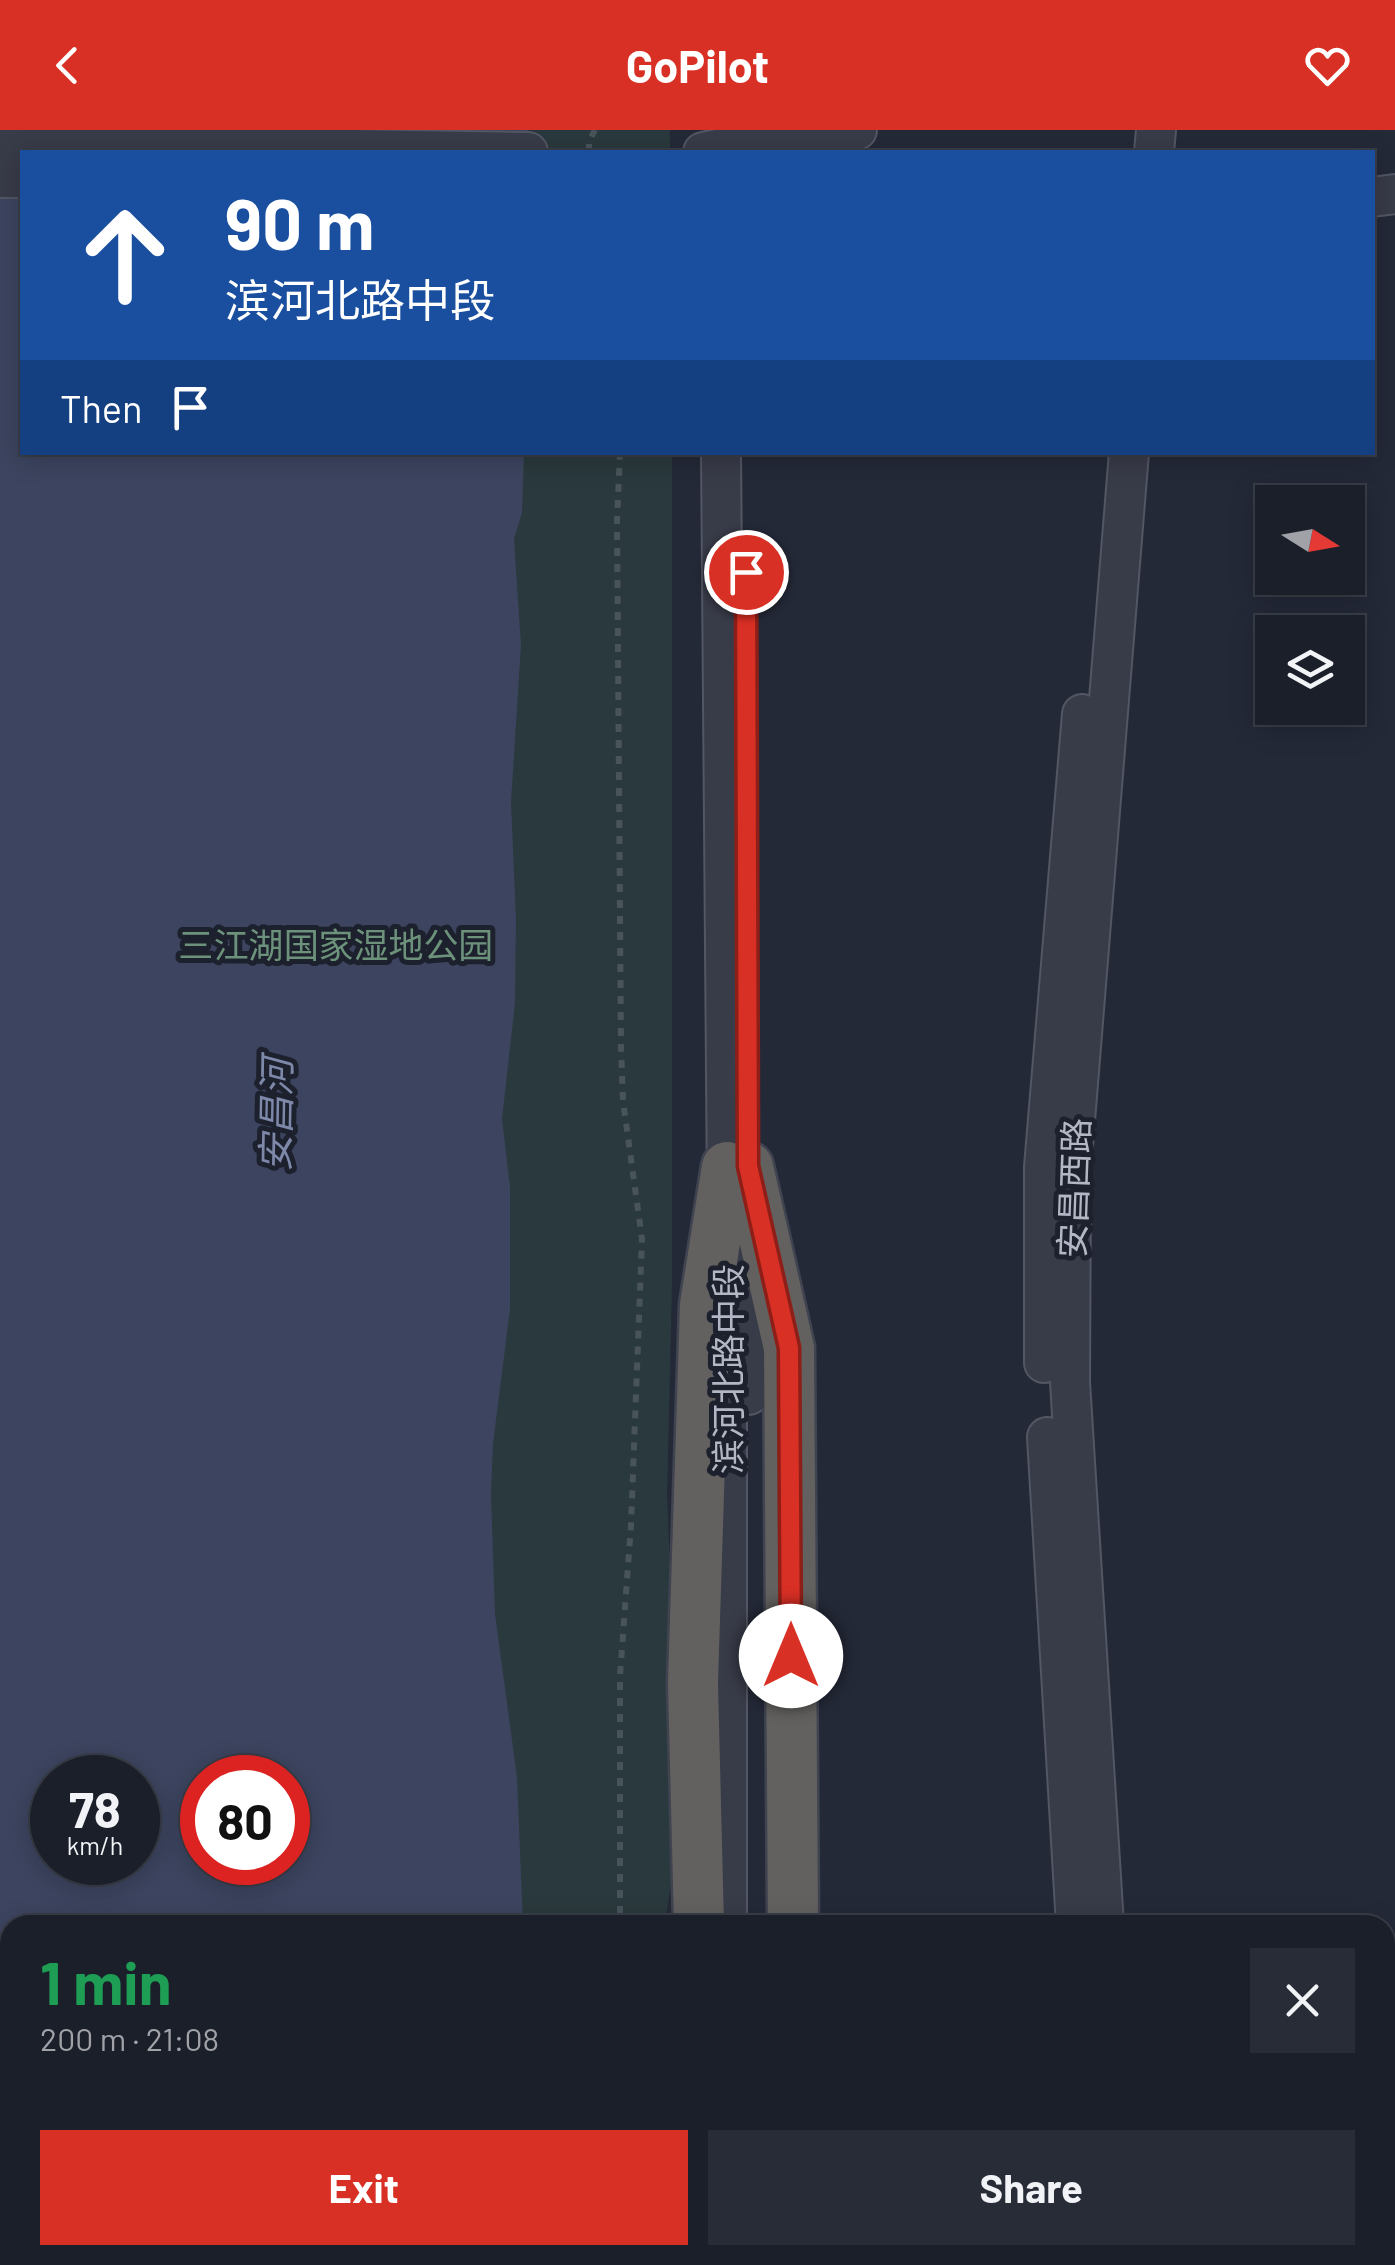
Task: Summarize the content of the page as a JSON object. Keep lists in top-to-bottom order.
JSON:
{
  "streets": {
    "street": ["安昌西路", "滨河北路中段"]
  },
  "water": ["安昌河"],
  "parks": ["三江湖国家湿地公园"],
  "north": "right",
  "page": {
    "header": "GoPilot",
    "turn": ["90 m", "滨河北路中段"],
    "then": "Then",
    "speed": "78 km/h",
    "limit": "80",
    "heading": ["1 min", "200 m · 21:08"],
    "buttons": ["Exit", "Share"]
  }
}
